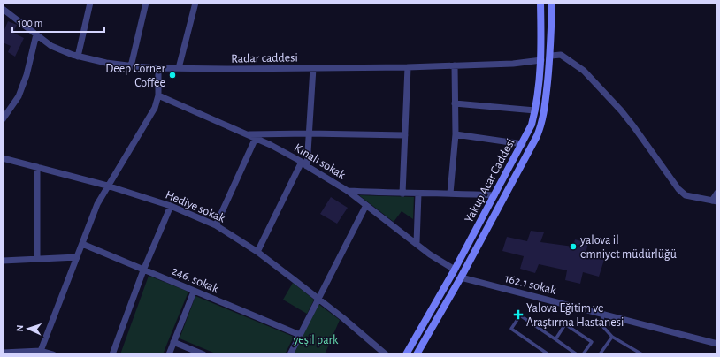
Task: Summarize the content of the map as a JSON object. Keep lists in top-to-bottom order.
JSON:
{
  "streets": {
    "street": [
      "Radar caddesi",
      "Kınalı sokak",
      "Yakup Acar Caddesi",
      "Hediye sokak",
      "246. sokak",
      "162.1 sokak"
    ]
  },
  "crossings": [
    ["Radar caddesi", "Yakup Acar Caddesi"],
    ["Kınalı sokak", "Yakup Acar Caddesi"],
    ["Yakup Acar Caddesi", "162.1 sokak"]
  ],
  "parks": ["yeşil park"],
  "places": {
    "other": ["Deep Corner Coffee", "yalova il emniyet müdürlüğü"],
    "health": ["Yalova Eğitim ve Araştırma Hastanesi"]
  },
  "scale_bar": "100 m",
  "north": "left"
}
